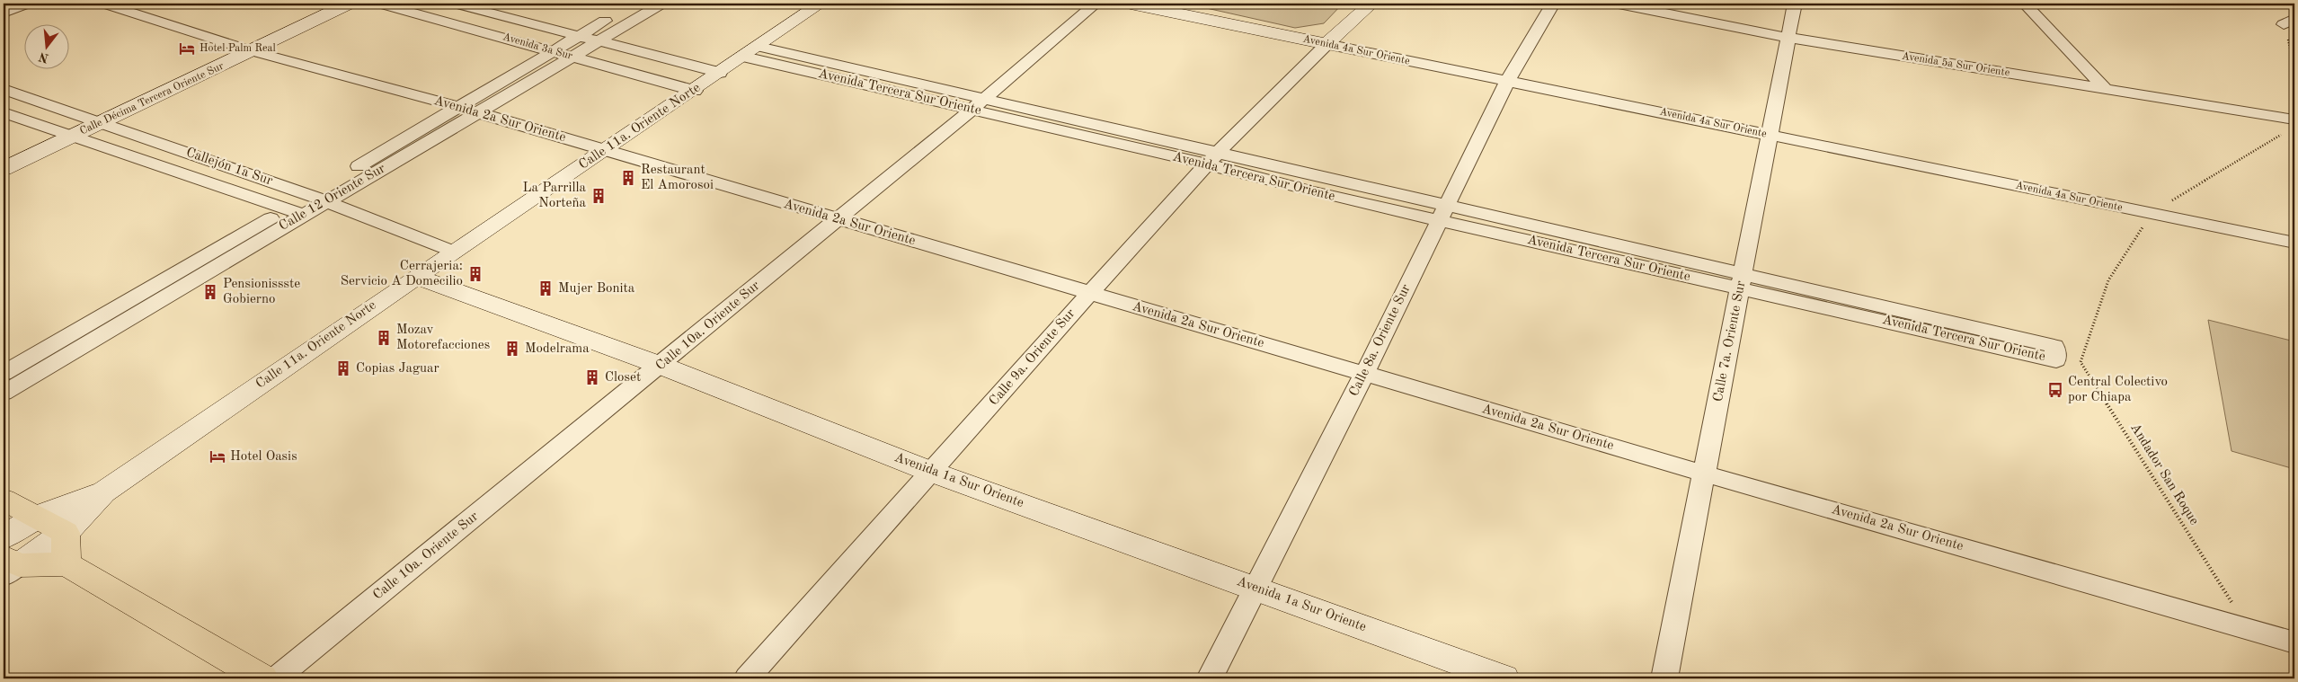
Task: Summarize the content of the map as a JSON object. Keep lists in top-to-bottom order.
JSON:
{
  "streets": {
    "street": [
      "Avenida 3a Sur",
      "Avenida 4a Sur Oriente",
      "Avenida 5a Sur Oriente",
      "Avenida Tercera Sur Oriente",
      "Calle Décima Tercera Oriente Sur",
      "Avenida 2a Sur Oriente",
      "Calle 11a. Oriente Norte",
      "Callejón 1a Sur",
      "Calle 12 Oriente Sur",
      "Calle 10a. Oriente Sur",
      "Calle 8a. Oriente Sur",
      "Calle 7a. Oriente Sur",
      "Calle 9a. Oriente Sur",
      "Avenida 1a Sur Oriente"
    ],
    "path": ["Andador San Roque"]
  },
  "crossings": [
    ["Avenida 3a Sur", "Calle 11a. Oriente Norte"],
    ["Avenida 3a Sur", "Calle 12 Oriente Sur"],
    ["Avenida 4a Sur Oriente", "Calle 8a. Oriente Sur"],
    ["Avenida 4a Sur Oriente", "Calle 7a. Oriente Sur"],
    ["Avenida 4a Sur Oriente", "Calle 9a. Oriente Sur"],
    ["Avenida 4a Sur Oriente", "Andador San Roque"],
    ["Avenida 5a Sur Oriente", "Calle 7a. Oriente Sur"],
    ["Avenida 5a Sur Oriente", "Andador San Roque"],
    ["Avenida Tercera Sur Oriente", "Calle 11a. Oriente Norte"],
    ["Avenida Tercera Sur Oriente", "Calle 10a. Oriente Sur"],
    ["Avenida Tercera Sur Oriente", "Calle 8a. Oriente Sur"],
    ["Avenida Tercera Sur Oriente", "Calle 7a. Oriente Sur"],
    ["Avenida Tercera Sur Oriente", "Calle 9a. Oriente Sur"],
    ["Calle Décima Tercera Oriente Sur", "Avenida 2a Sur Oriente"],
    ["Calle Décima Tercera Oriente Sur", "Callejón 1a Sur"],
    ["Avenida 2a Sur Oriente", "Calle 11a. Oriente Norte"],
    ["Avenida 2a Sur Oriente", "Calle 12 Oriente Sur"],
    ["Avenida 2a Sur Oriente", "Calle 10a. Oriente Sur"],
    ["Avenida 2a Sur Oriente", "Calle 8a. Oriente Sur"],
    ["Avenida 2a Sur Oriente", "Calle 7a. Oriente Sur"],
    ["Avenida 2a Sur Oriente", "Calle 9a. Oriente Sur"],
    ["Avenida 2a Sur Oriente", "Andador San Roque"],
    ["Calle 11a. Oriente Norte", "Callejón 1a Sur"],
    ["Calle 11a. Oriente Norte", "Avenida 1a Sur Oriente"],
    ["Callejón 1a Sur", "Calle 12 Oriente Sur"],
    ["Calle 10a. Oriente Sur", "Avenida 1a Sur Oriente"],
    ["Calle 8a. Oriente Sur", "Avenida 1a Sur Oriente"],
    ["Calle 9a. Oriente Sur", "Avenida 1a Sur Oriente"]
  ],
  "places": {
    "hotel": ["Hotel Palm Real", "Hotel Oasis"],
    "building": [
      "Restaurant El Amorosoi",
      "La Parrilla Norteña",
      "Cerrajeria: Servicio A Domecilio",
      "Mujer Bonita",
      "Pensionissste Gobierno",
      "Mozav Motorefacciones",
      "Modelrama",
      "Copias Jaguar",
      "Closet"
    ],
    "bus stop": ["Central Colectivo por Chiapa"]
  },
  "north": "bottom"
}
